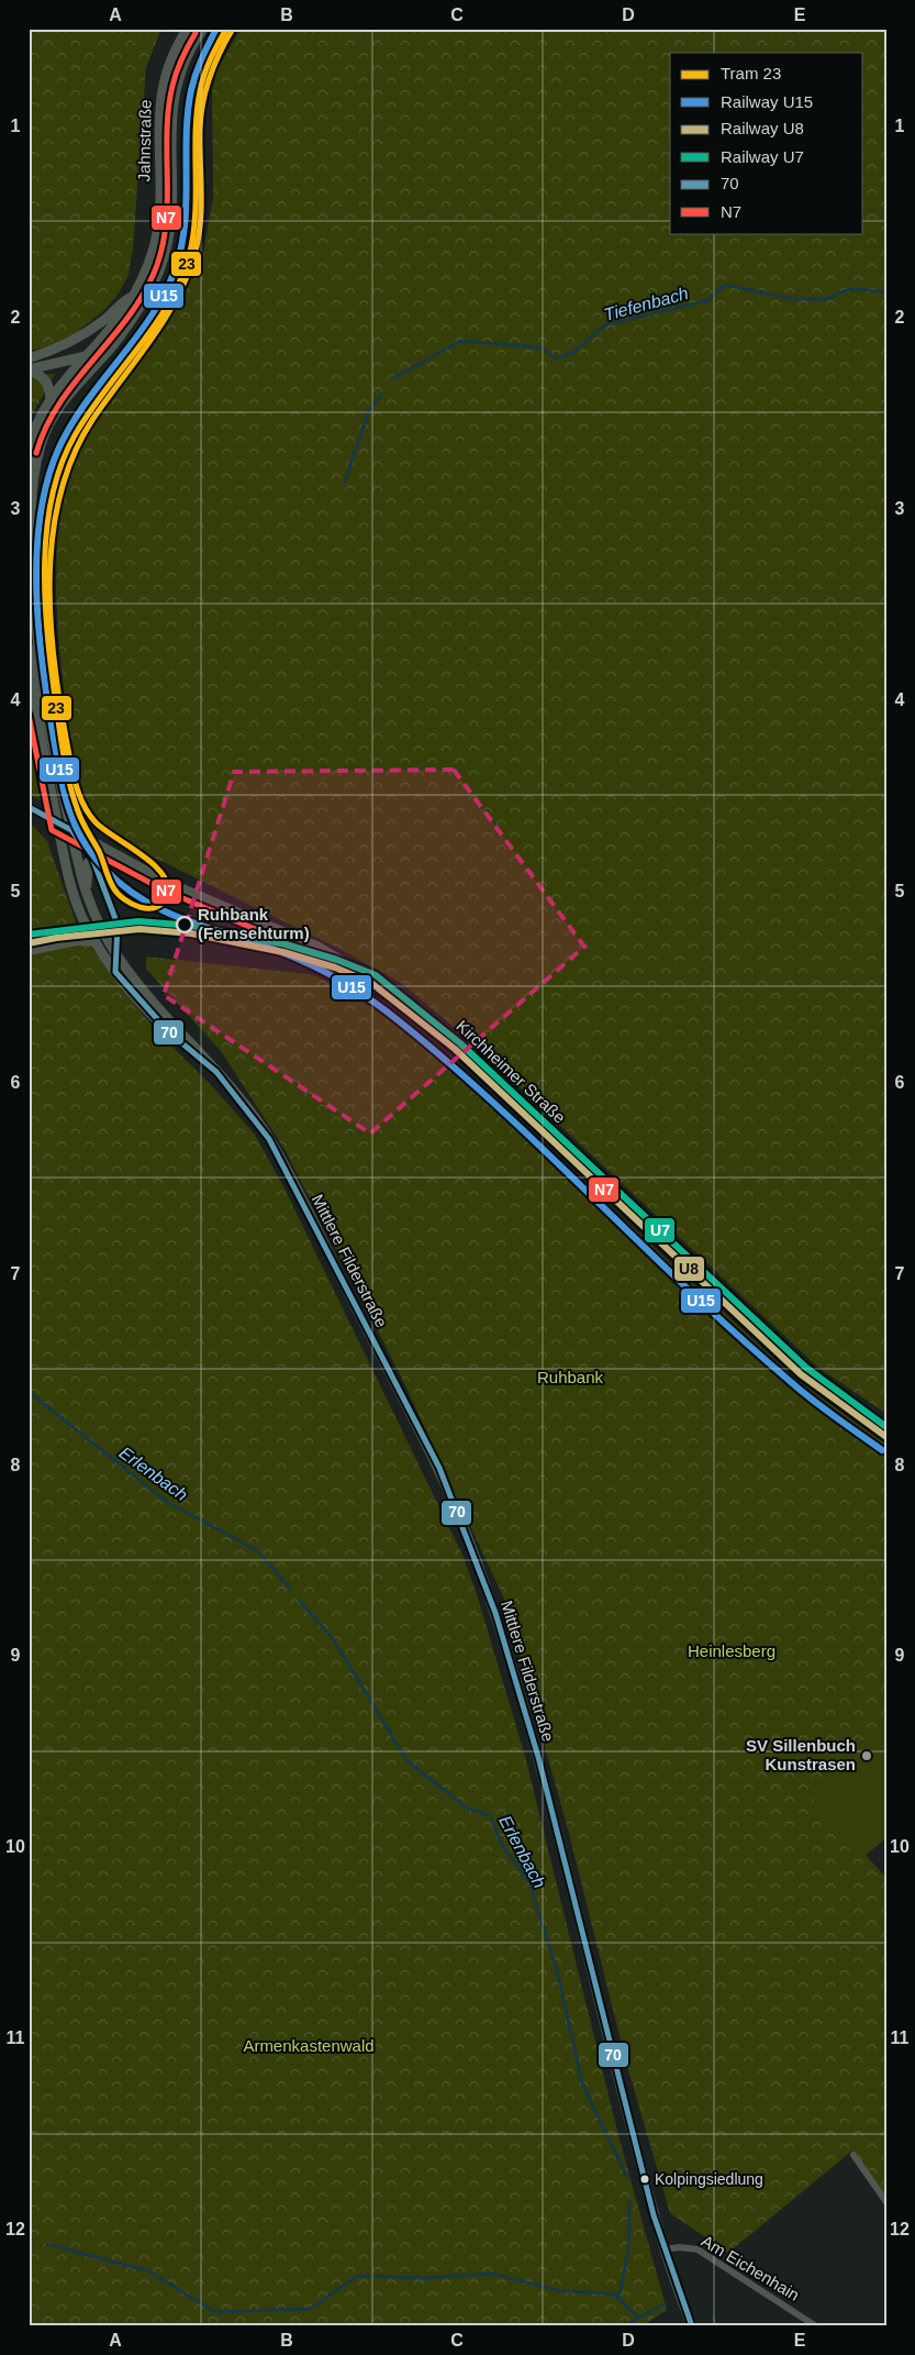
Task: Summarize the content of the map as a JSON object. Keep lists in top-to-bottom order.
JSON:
{
  "streets": {
    "main road": ["Jahnstraße", "Kirchheimer Straße", "Mittlere Filderstraße"],
    "street": ["Am Eichenhain"]
  },
  "crossings": [
    ["Jahnstraße", "Mittlere Filderstraße"],
    ["Kirchheimer Straße", "Mittlere Filderstraße"],
    ["Mittlere Filderstraße", "Am Eichenhain"]
  ],
  "water": ["Tiefenbach", "Erlenbach"],
  "parks": ["Ruhbank", "Heinlesberg", "Armenkastenwald"],
  "places": ["Ruhbank (Fernsehturm)", "SV Sillenbuch Kunstrasen", "Kolpingsiedlung"],
  "lines": [
    "tram line 23",
    "rail line U15",
    "transit line N7",
    "transit line 70",
    "rail line U7",
    "rail line U8"
  ],
  "legend": [
    "Tram 23",
    "Railway U15",
    "Railway U8",
    "Railway U7",
    "70",
    "N7"
  ],
  "grid": {
    "columns": [
      "A",
      "B",
      "C",
      "D",
      "E"
    ],
    "rows": [
      "1",
      "2",
      "3",
      "4",
      "5",
      "6",
      "7",
      "8",
      "9",
      "10",
      "11",
      "12"
    ]
  }
}
